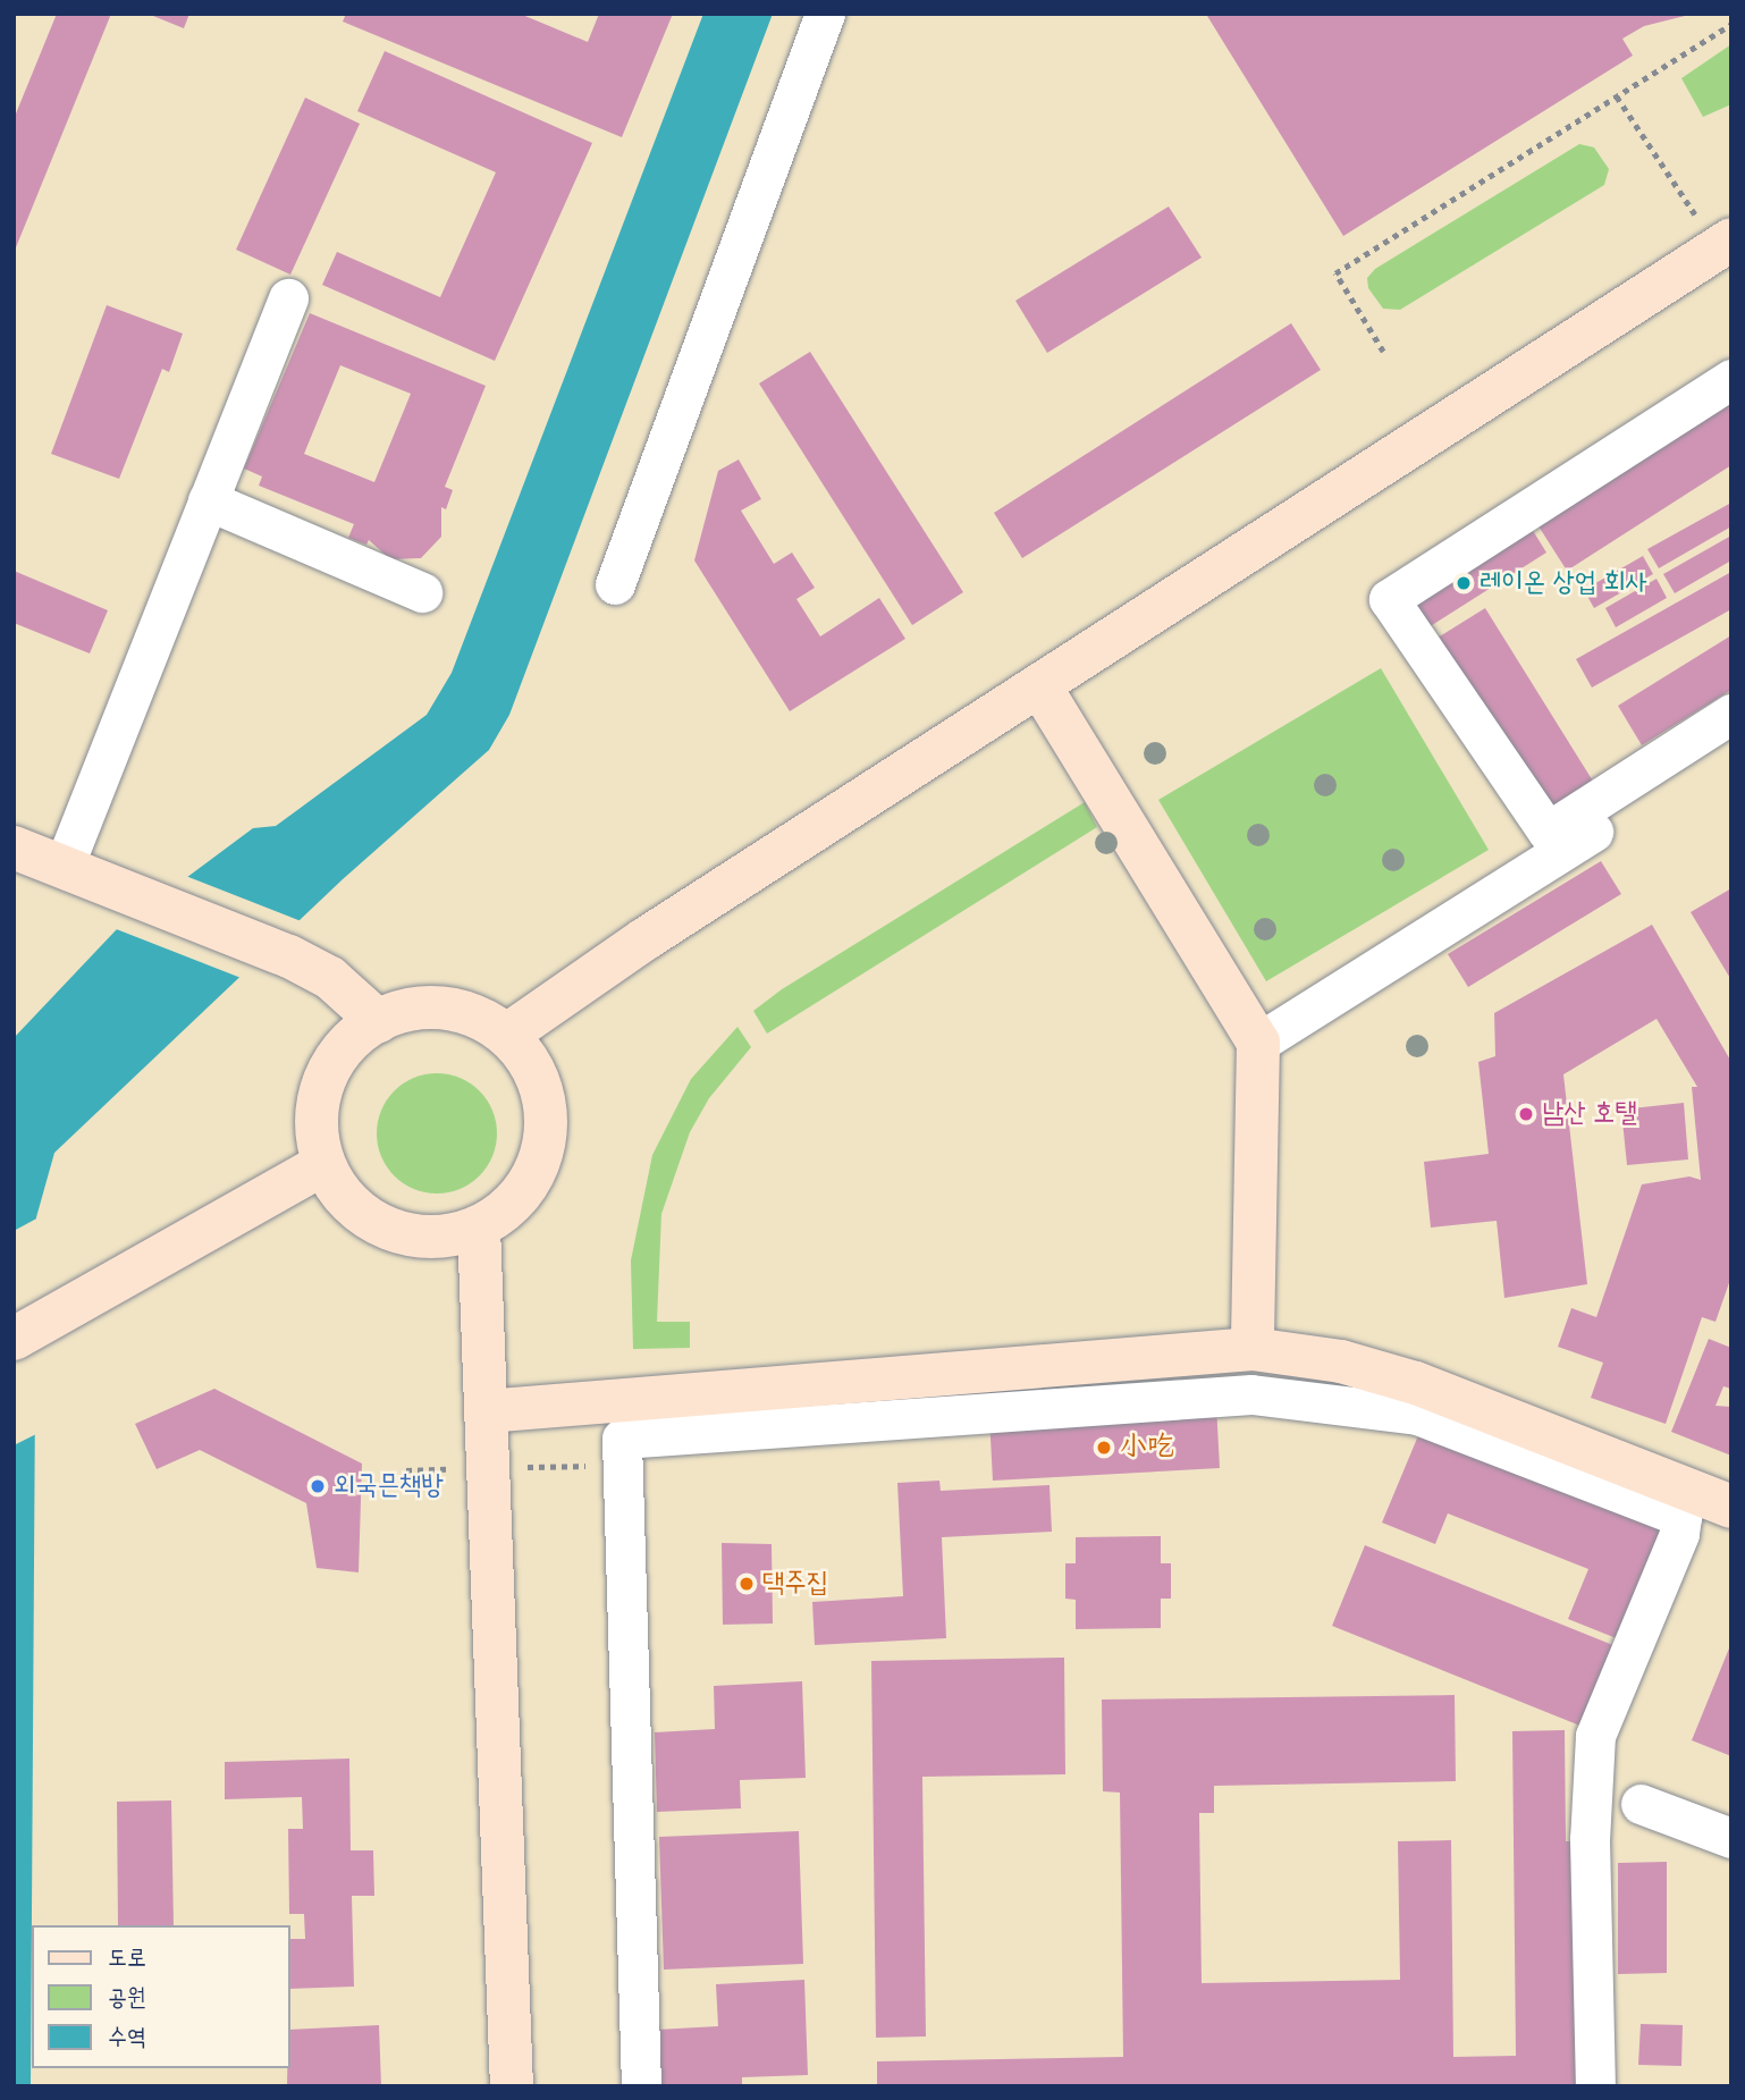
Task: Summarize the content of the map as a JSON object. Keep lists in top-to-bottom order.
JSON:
{
  "places": [
    "레이온 상업 회사",
    "남산 호탤",
    "小吃",
    "외국믄책방",
    "댁주집"
  ],
  "legend": ["도로", "공원", "수역"]
}
